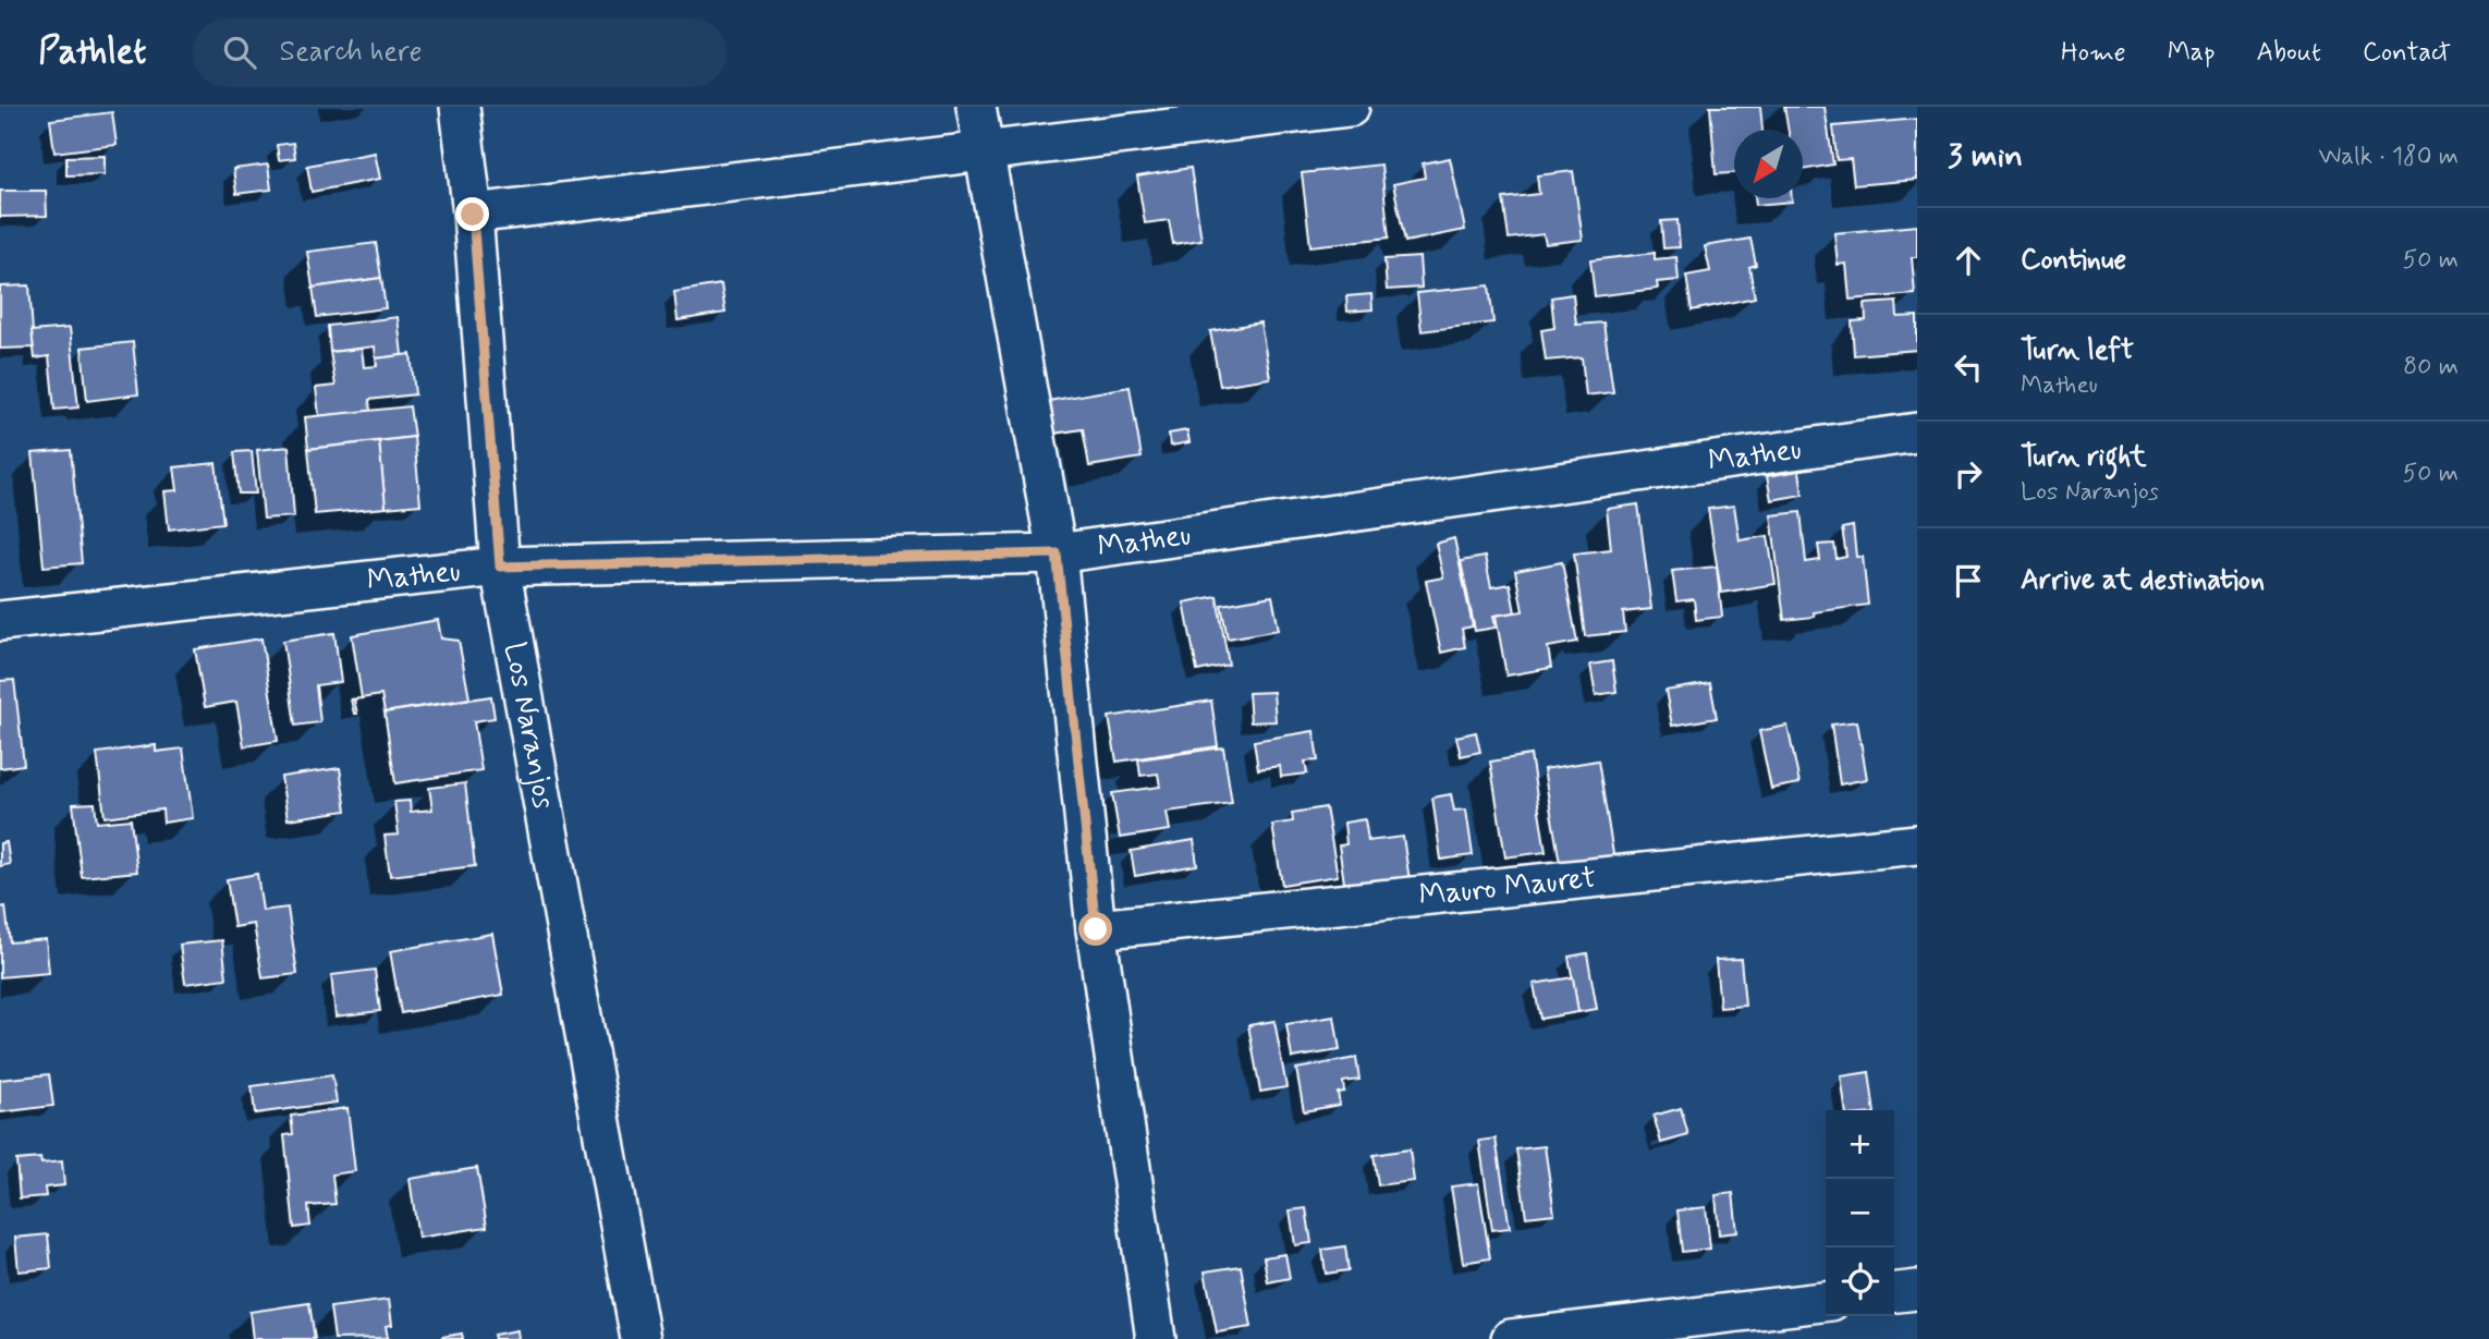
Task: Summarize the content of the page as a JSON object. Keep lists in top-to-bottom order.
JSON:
{
  "streets": {
    "street": ["Matheu", "Los Naranjos", "Mauro Mauret"]
  },
  "crossings": [
    ["Matheu", "Los Naranjos"]
  ],
  "north": "bottom left",
  "page": {
    "header": "Pathlet",
    "search": "Search here",
    "nav": [
      "Home",
      "Map",
      "About",
      "Contact"
    ],
    "heading": ["3 min", "Walk · 180 m"],
    "list": [
      ["Continue", "50 m"],
      ["Turn left", "Matheu", "80 m"],
      ["Turn right", "Los Naranjos", "50 m"],
      "Arrive at destination"
    ],
    "map_buttons": ["+", "−"]
  }
}
